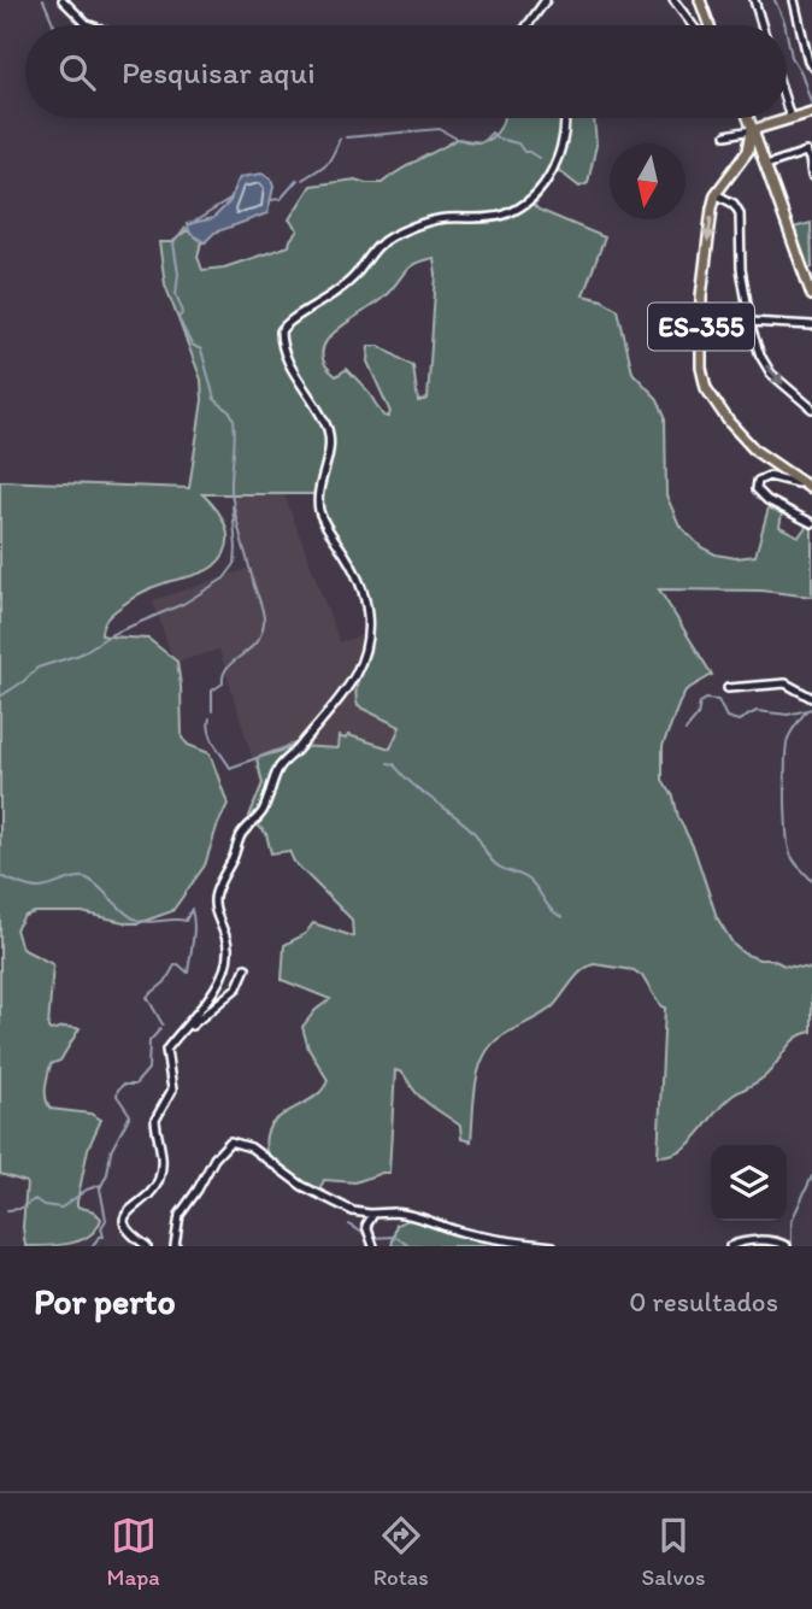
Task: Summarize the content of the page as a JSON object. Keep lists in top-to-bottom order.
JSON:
{
  "streets": {
    "main road": ["ES-355"]
  },
  "north": "bottom",
  "page": {
    "search": "Pesquisar aqui",
    "heading": ["Por perto", "0 resultados"],
    "nav": ["Mapa", "Rotas", "Salvos"]
  }
}
